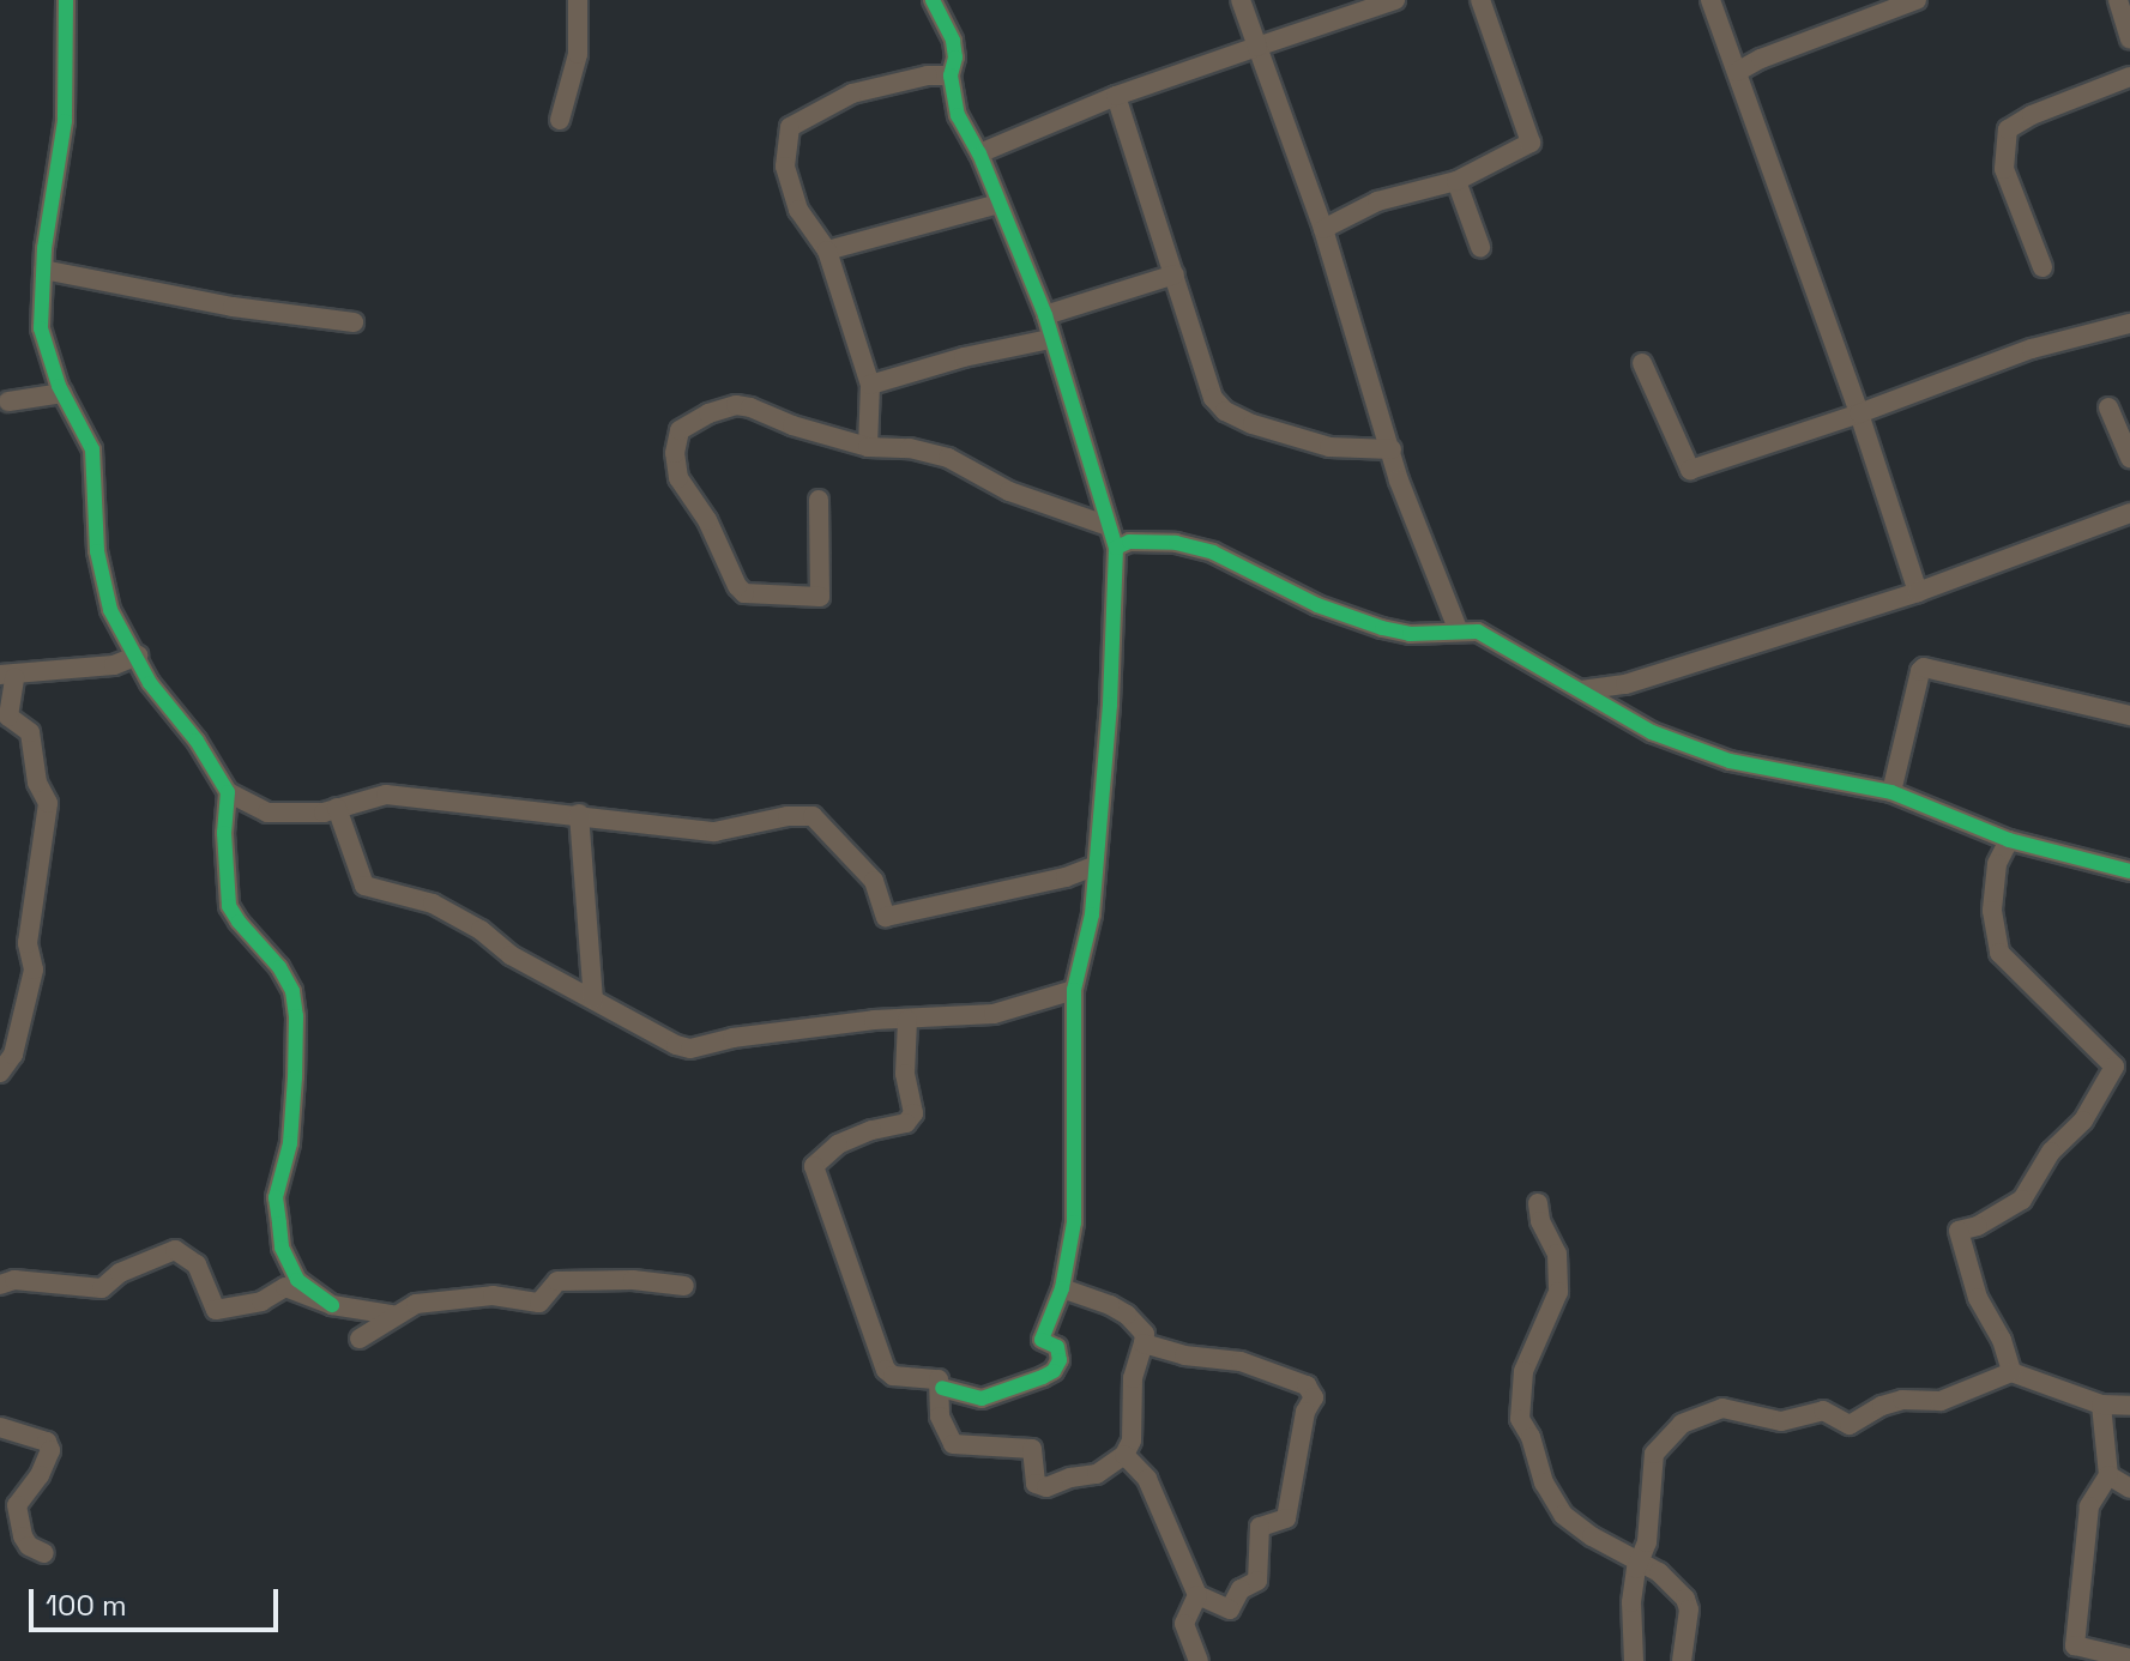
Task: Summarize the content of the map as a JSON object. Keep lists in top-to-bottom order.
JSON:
{
  "scale_bar": "100 m"
}
